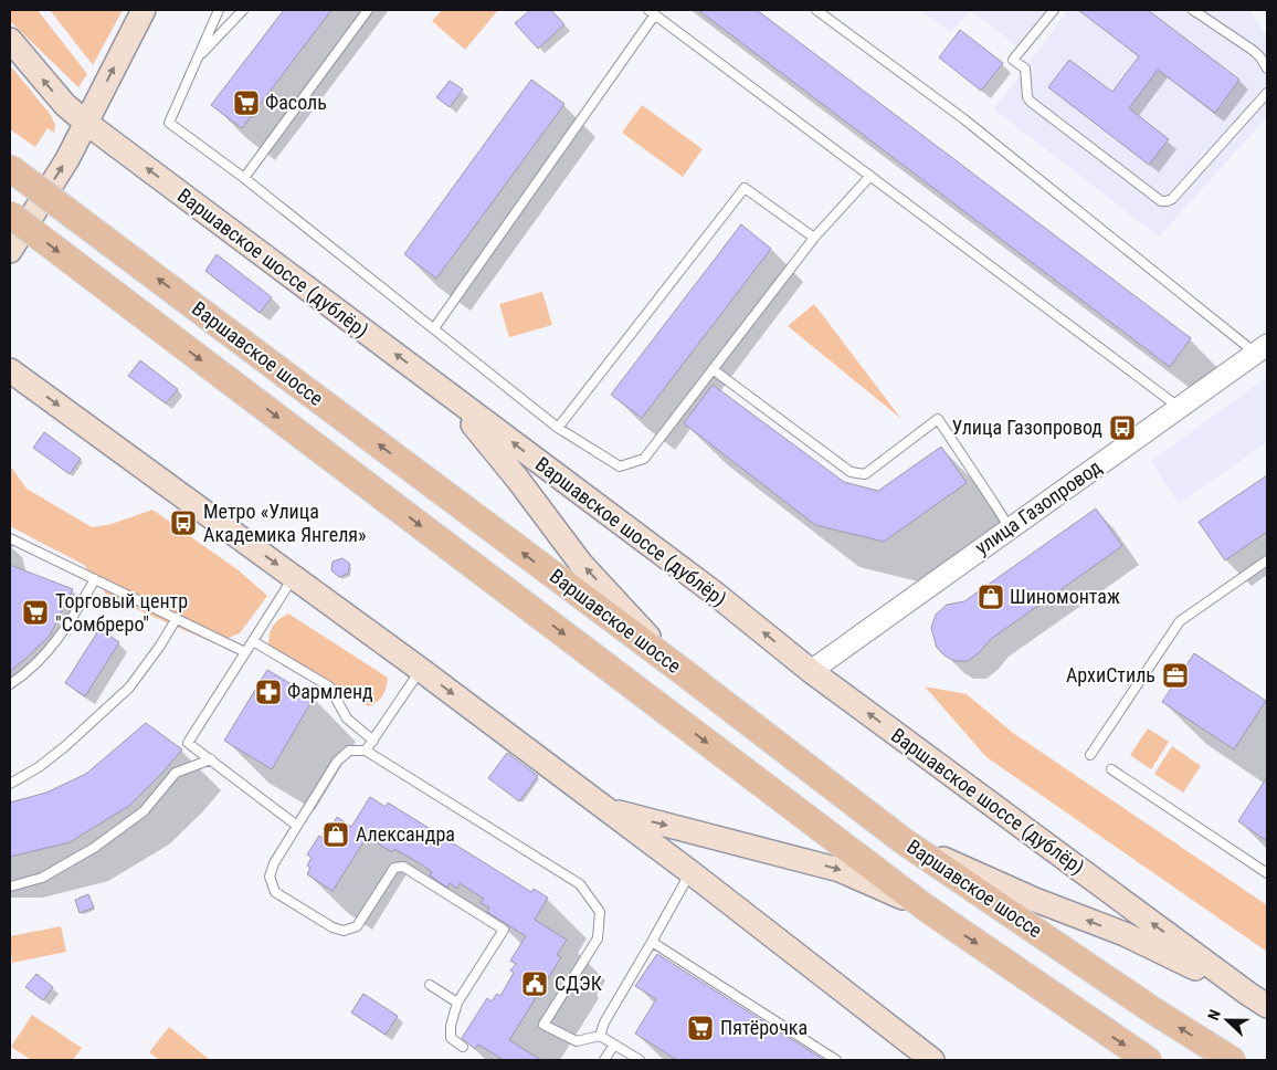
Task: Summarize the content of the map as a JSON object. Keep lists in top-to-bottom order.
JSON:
{
  "streets": {
    "main road": ["Варшавское шоссе (дублёр)", "Варшавское шоссе"],
    "street": ["улица Газопровод"]
  },
  "crossings": [
    ["Варшавское шоссе (дублёр)", "улица Газопровод"]
  ],
  "places": {
    "supermarket": ["Фасоль", "Торговый центр \"Сомбреро\"", "Пятёрочка"],
    "bus stop": ["Улица Газопровод", "Метро «Улица Академика Янгеля»"],
    "shop": ["Шиномонтаж", "Александра"],
    "office": ["АрхиСтиль"],
    "pharmacy": ["Фармленд"],
    "public building": ["СДЭК"]
  },
  "north": "left"
}
